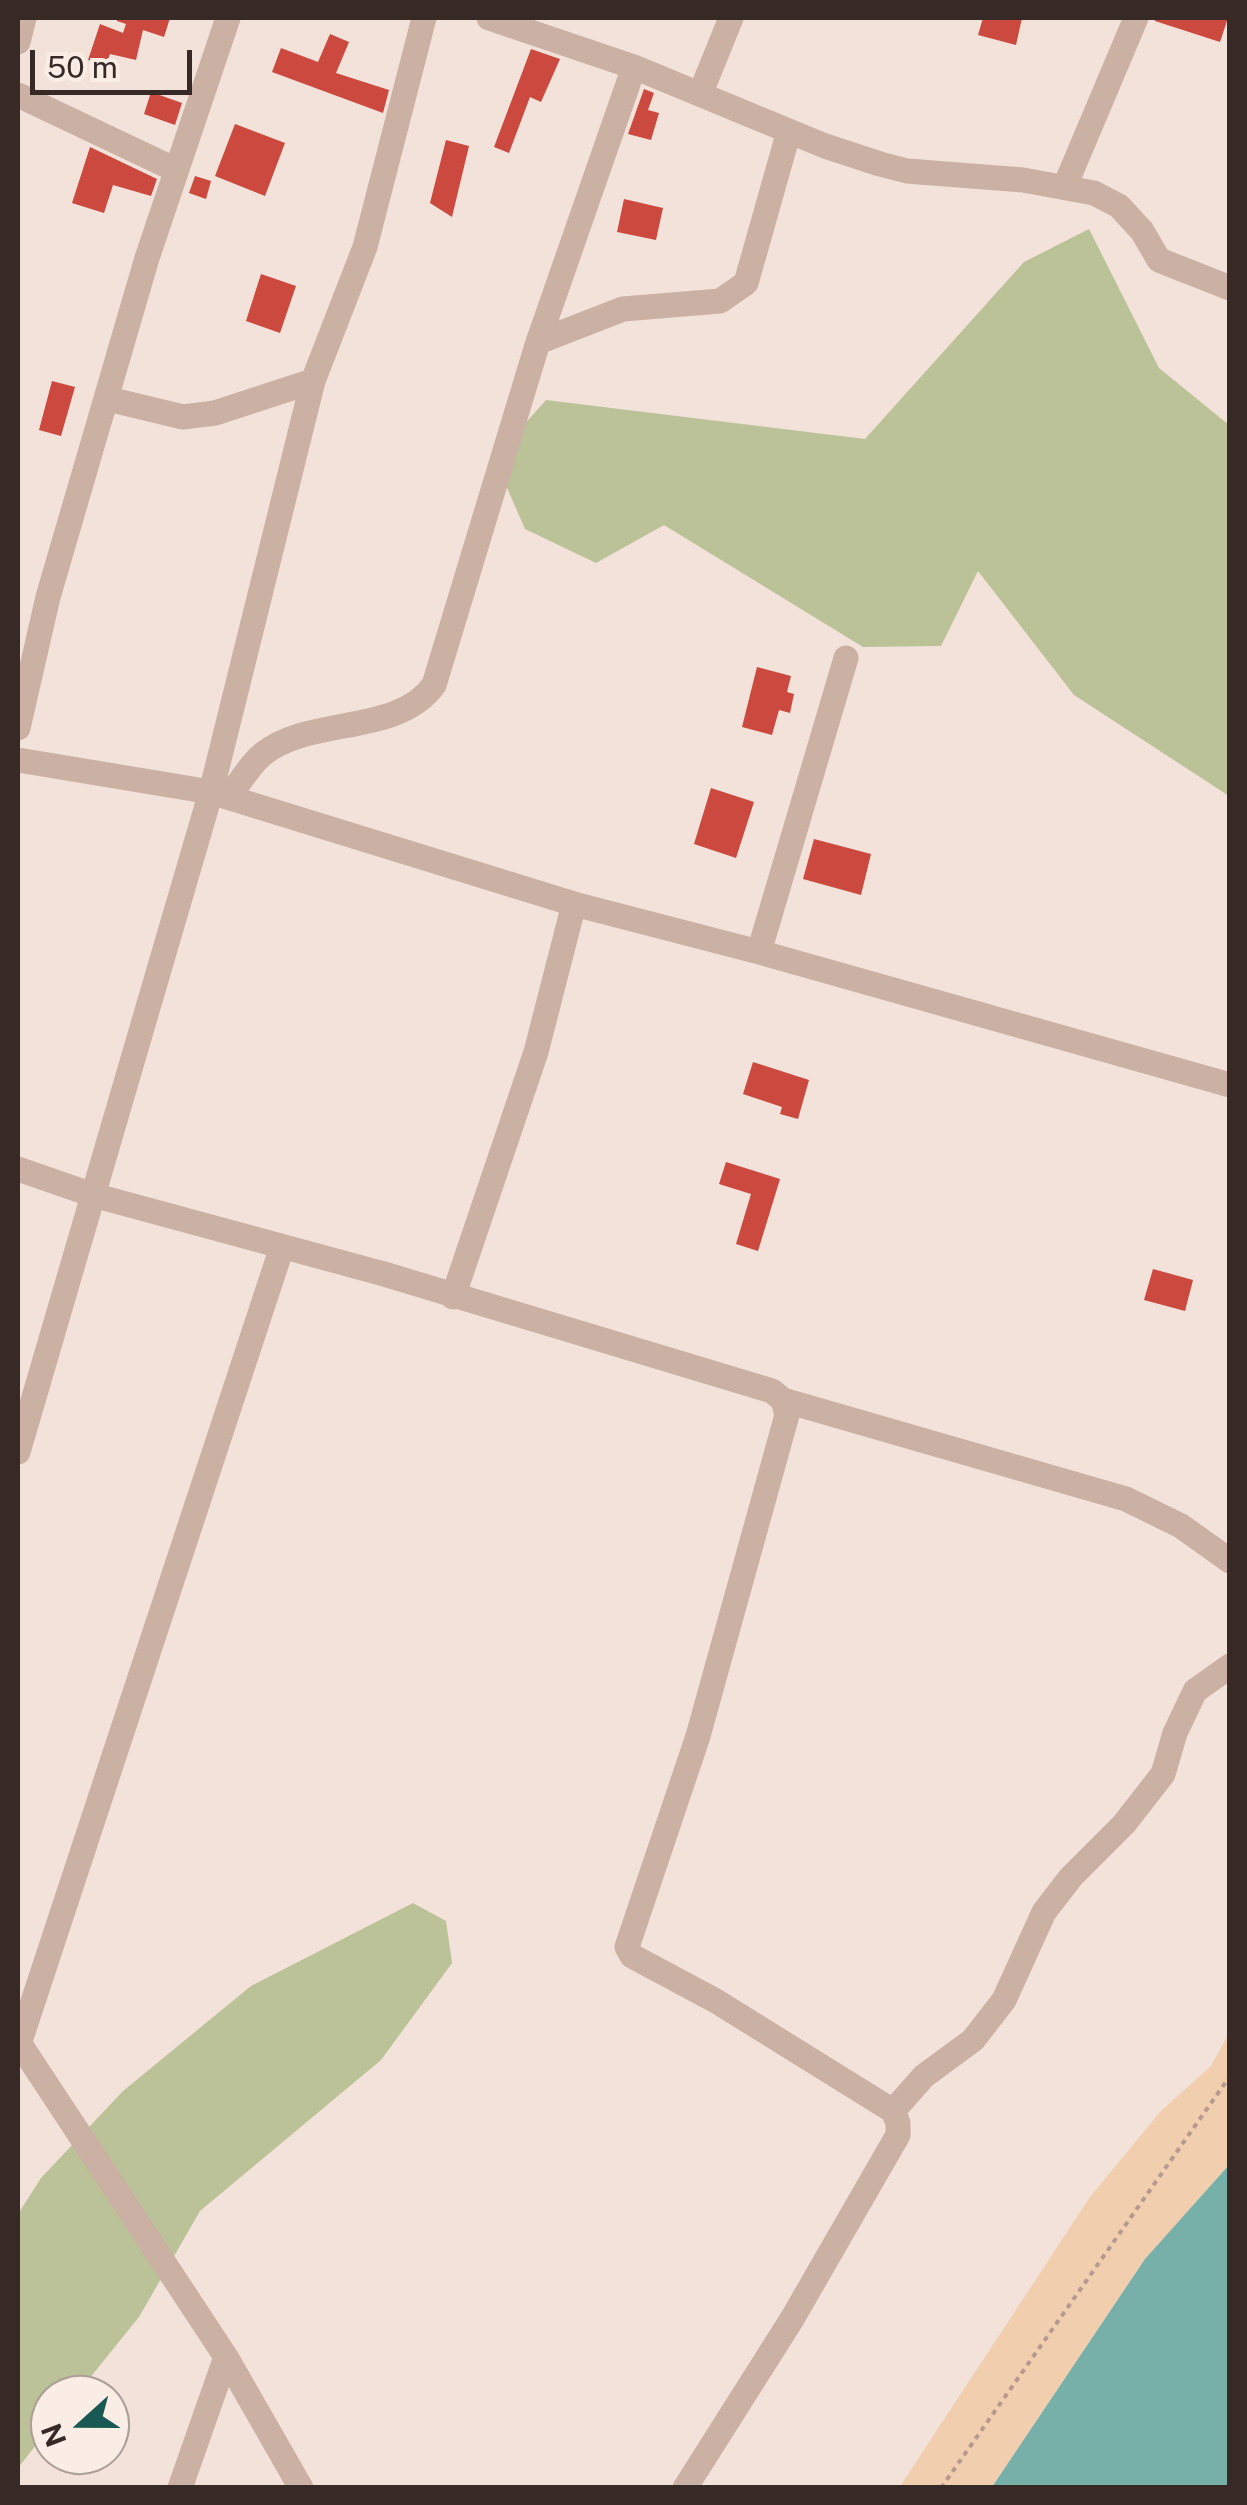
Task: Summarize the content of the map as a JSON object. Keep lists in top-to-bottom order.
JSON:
{
  "scale_bar": "50 m",
  "north": "left"
}
